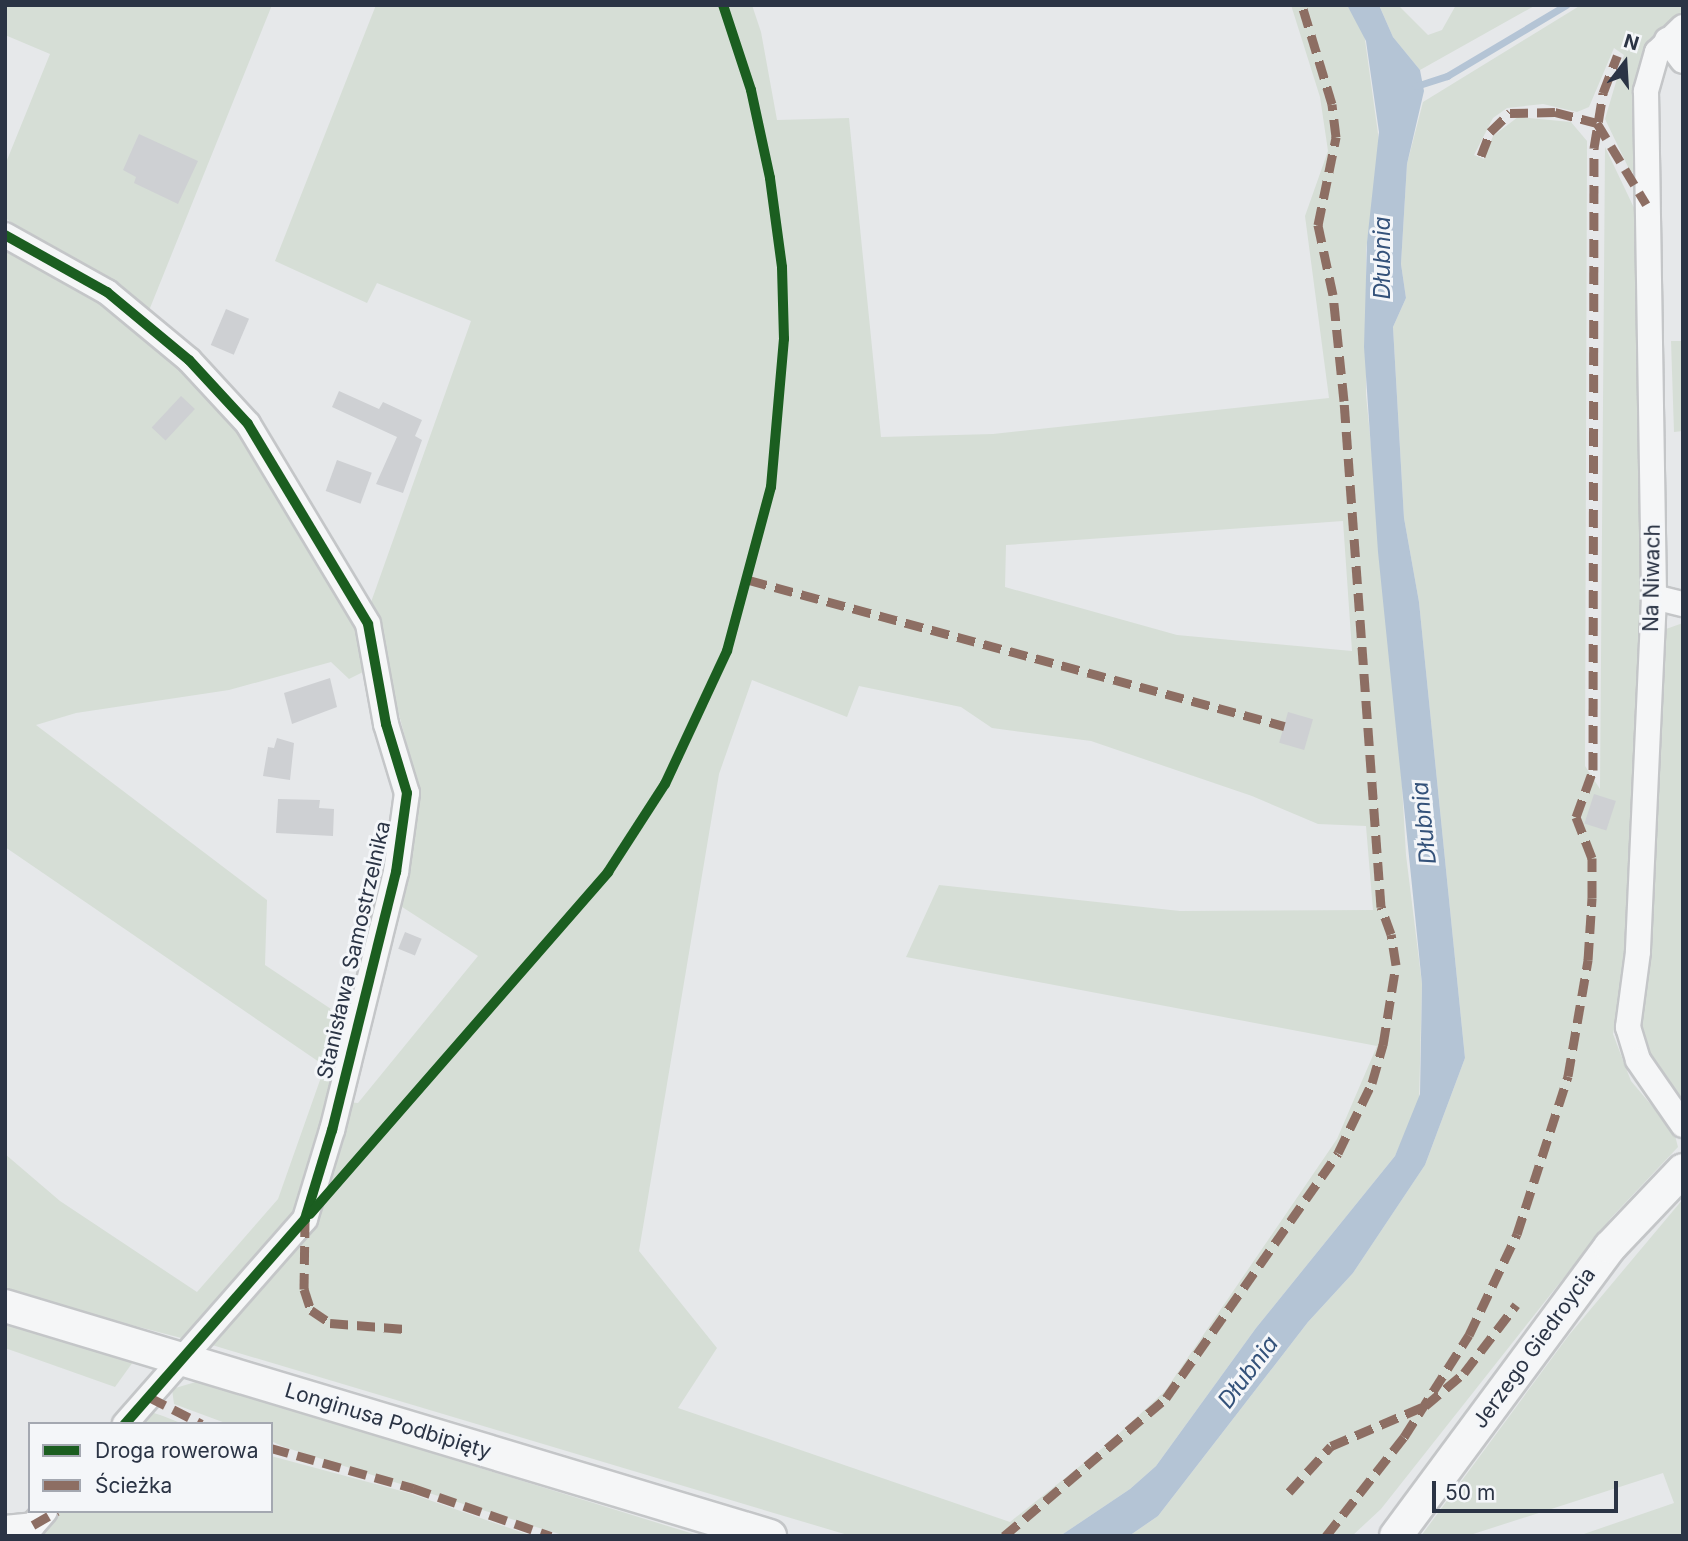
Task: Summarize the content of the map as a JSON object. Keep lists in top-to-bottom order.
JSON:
{
  "streets": {
    "street": [
      "Na Niwach",
      "Stanisława Samostrzelnika",
      "Jerzego Giedroycia",
      "Longinusa Podbipięty"
    ]
  },
  "crossings": [
    ["Stanisława Samostrzelnika", "Longinusa Podbipięty"]
  ],
  "water": ["Dłubnia"],
  "legend": ["Droga rowerowa", "Ścieżka"],
  "scale_bar": "50 m",
  "north": "top"
}
